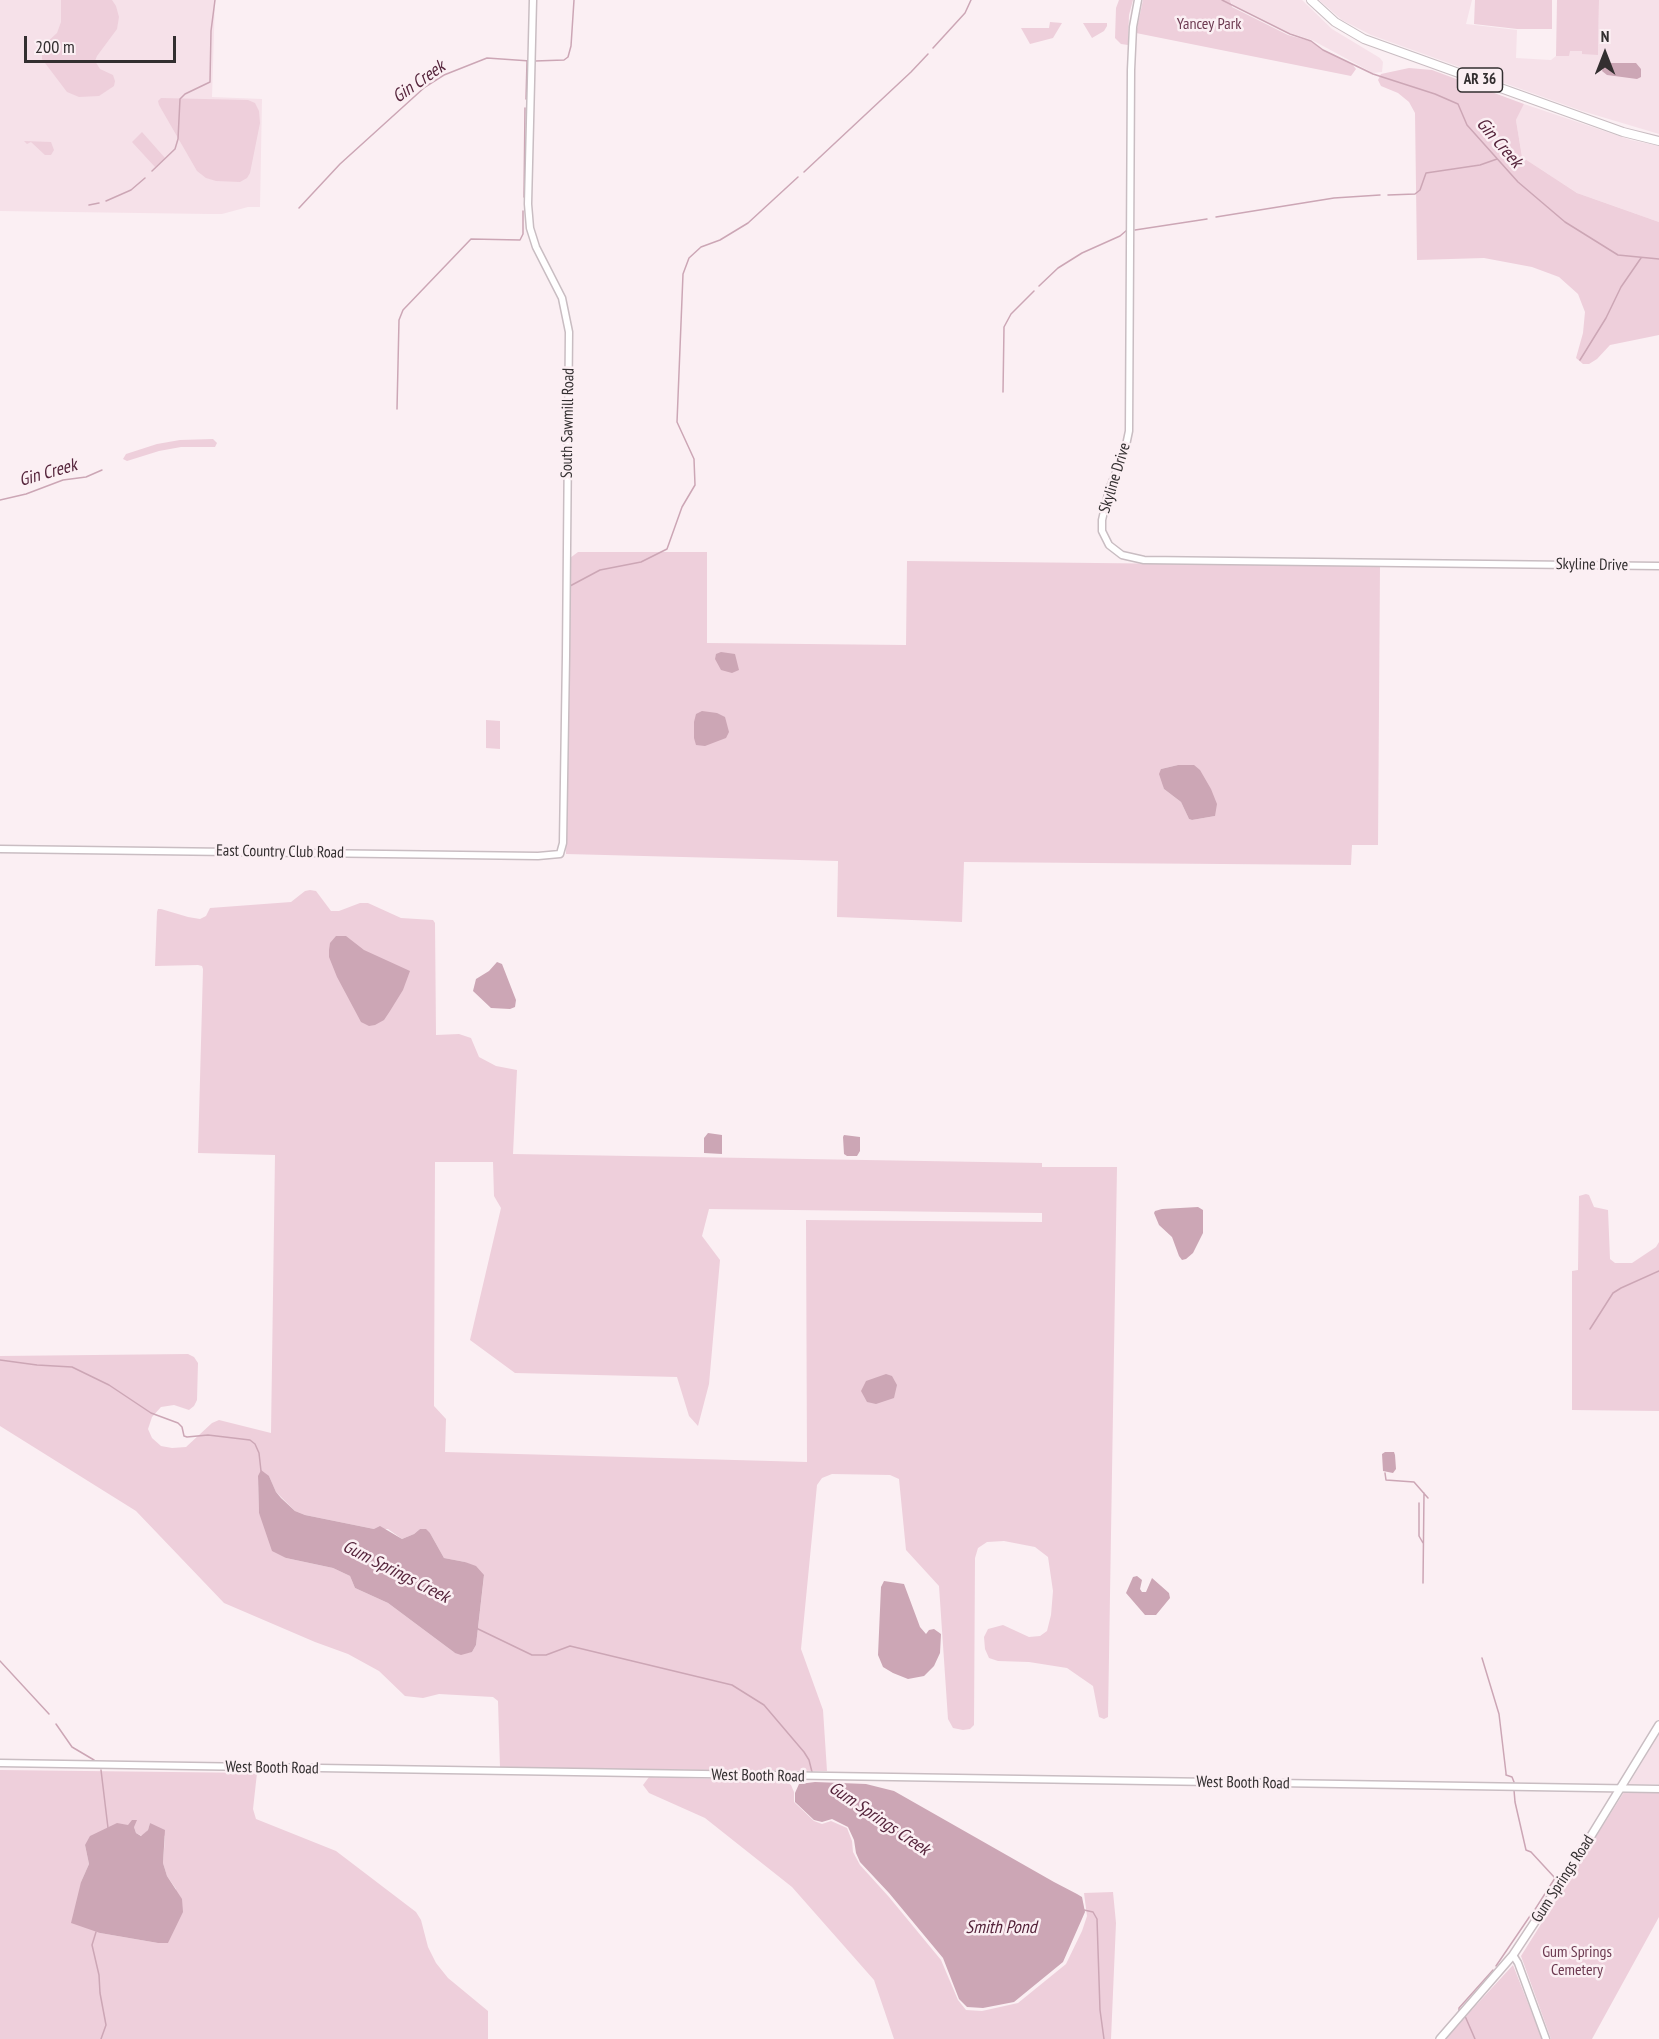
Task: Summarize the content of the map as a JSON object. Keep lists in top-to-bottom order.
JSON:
{
  "streets": {
    "main road": ["AR 36", "Gum Springs Road"],
    "street": [
      "South Sawmill Road",
      "Skyline Drive",
      "East Country Club Road",
      "West Booth Road"
    ]
  },
  "crossings": [
    ["South Sawmill Road", "East Country Club Road"],
    ["West Booth Road", "Gum Springs Road"]
  ],
  "water": ["Gin Creek", "Gum Springs Creek", "Smith Pond"],
  "parks": ["Yancey Park", "Gum Springs Cemetery"],
  "scale_bar": "200 m",
  "north": "top"
}
